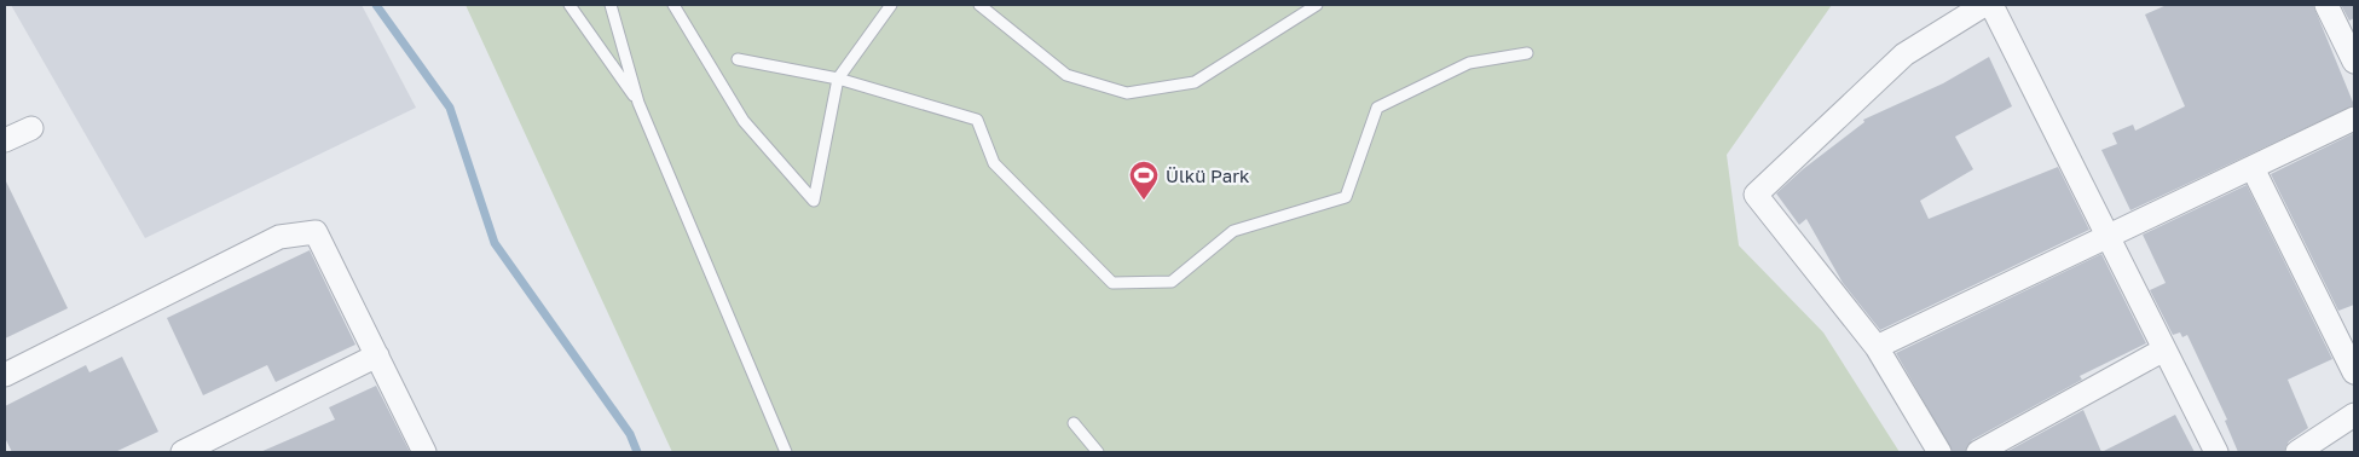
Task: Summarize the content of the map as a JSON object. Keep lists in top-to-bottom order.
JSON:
{
  "places": {
    "sports": ["Ülkü Park"]
  }
}
